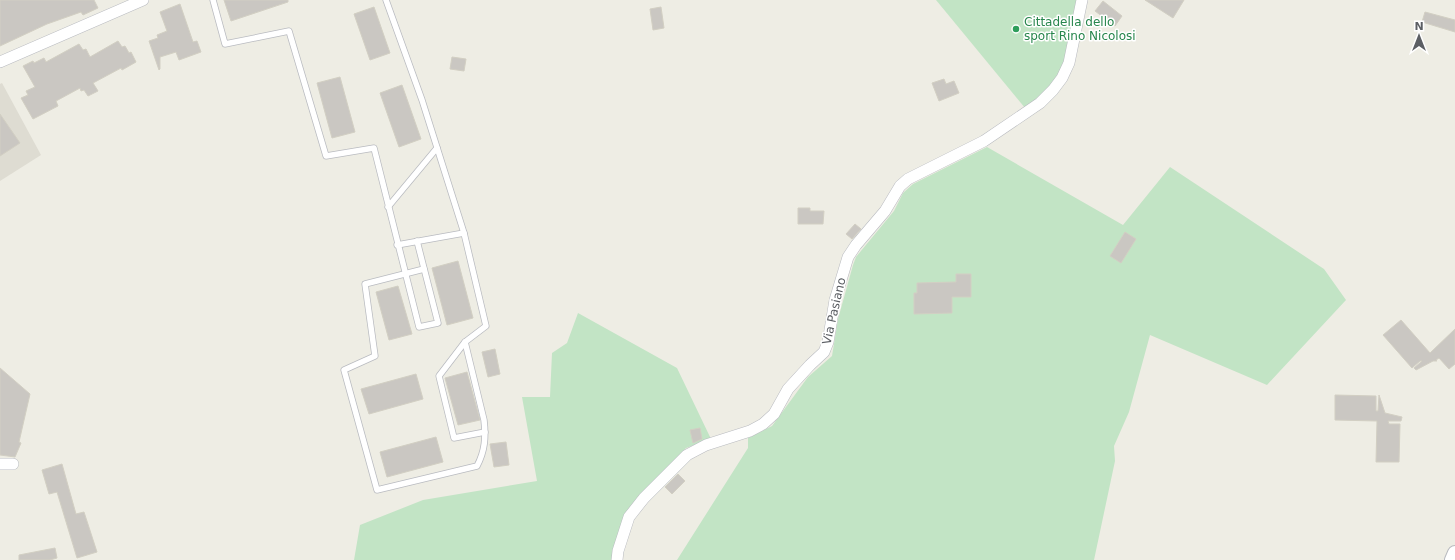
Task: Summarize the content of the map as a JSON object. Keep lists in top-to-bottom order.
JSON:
{
  "streets": {
    "street": ["Via Pasiano"]
  },
  "places": ["Cittadella dello sport Rino Nicolosi"],
  "north": "top"
}
